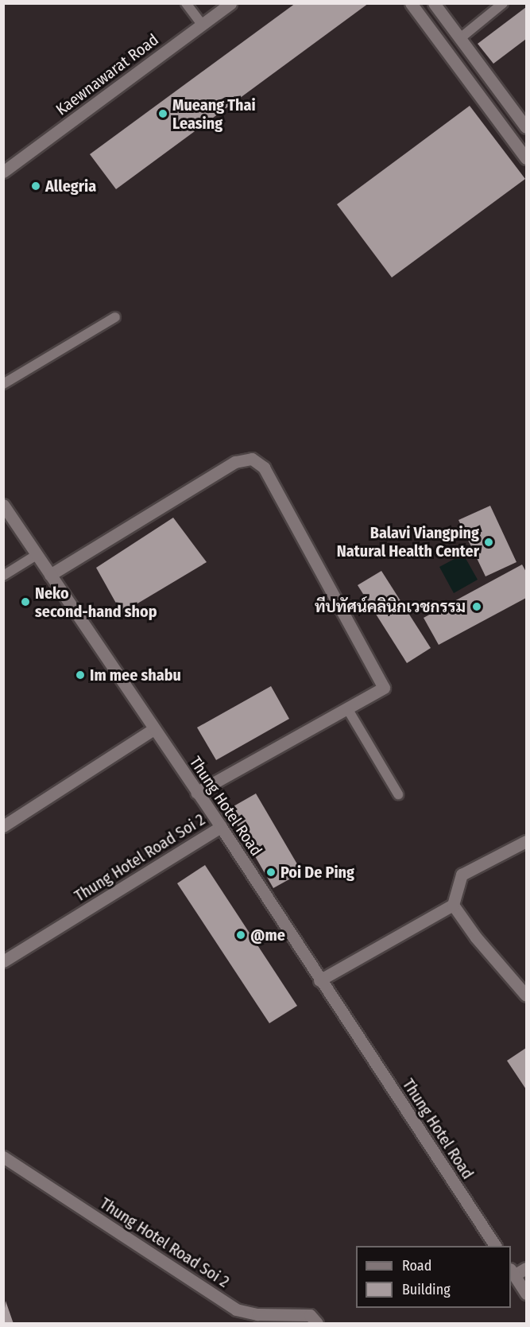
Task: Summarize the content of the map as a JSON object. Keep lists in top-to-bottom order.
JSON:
{
  "streets": {
    "street": ["Kaewnawarat Road", "Thung Hotel Road", "Thung Hotel Road Soi 2"]
  },
  "crossings": [
    ["Thung Hotel Road", "Thung Hotel Road Soi 2"]
  ],
  "places": [
    "Mueang Thai Leasing",
    "Allegria",
    "Balavi Viangping Natural Health Center",
    "Neko second-hand shop",
    "ทีปทัศน์คลินิกเวชกรรม",
    "Im mee shabu",
    "Poi De Ping",
    "@me"
  ],
  "legend": ["Road", "Building"]
}
